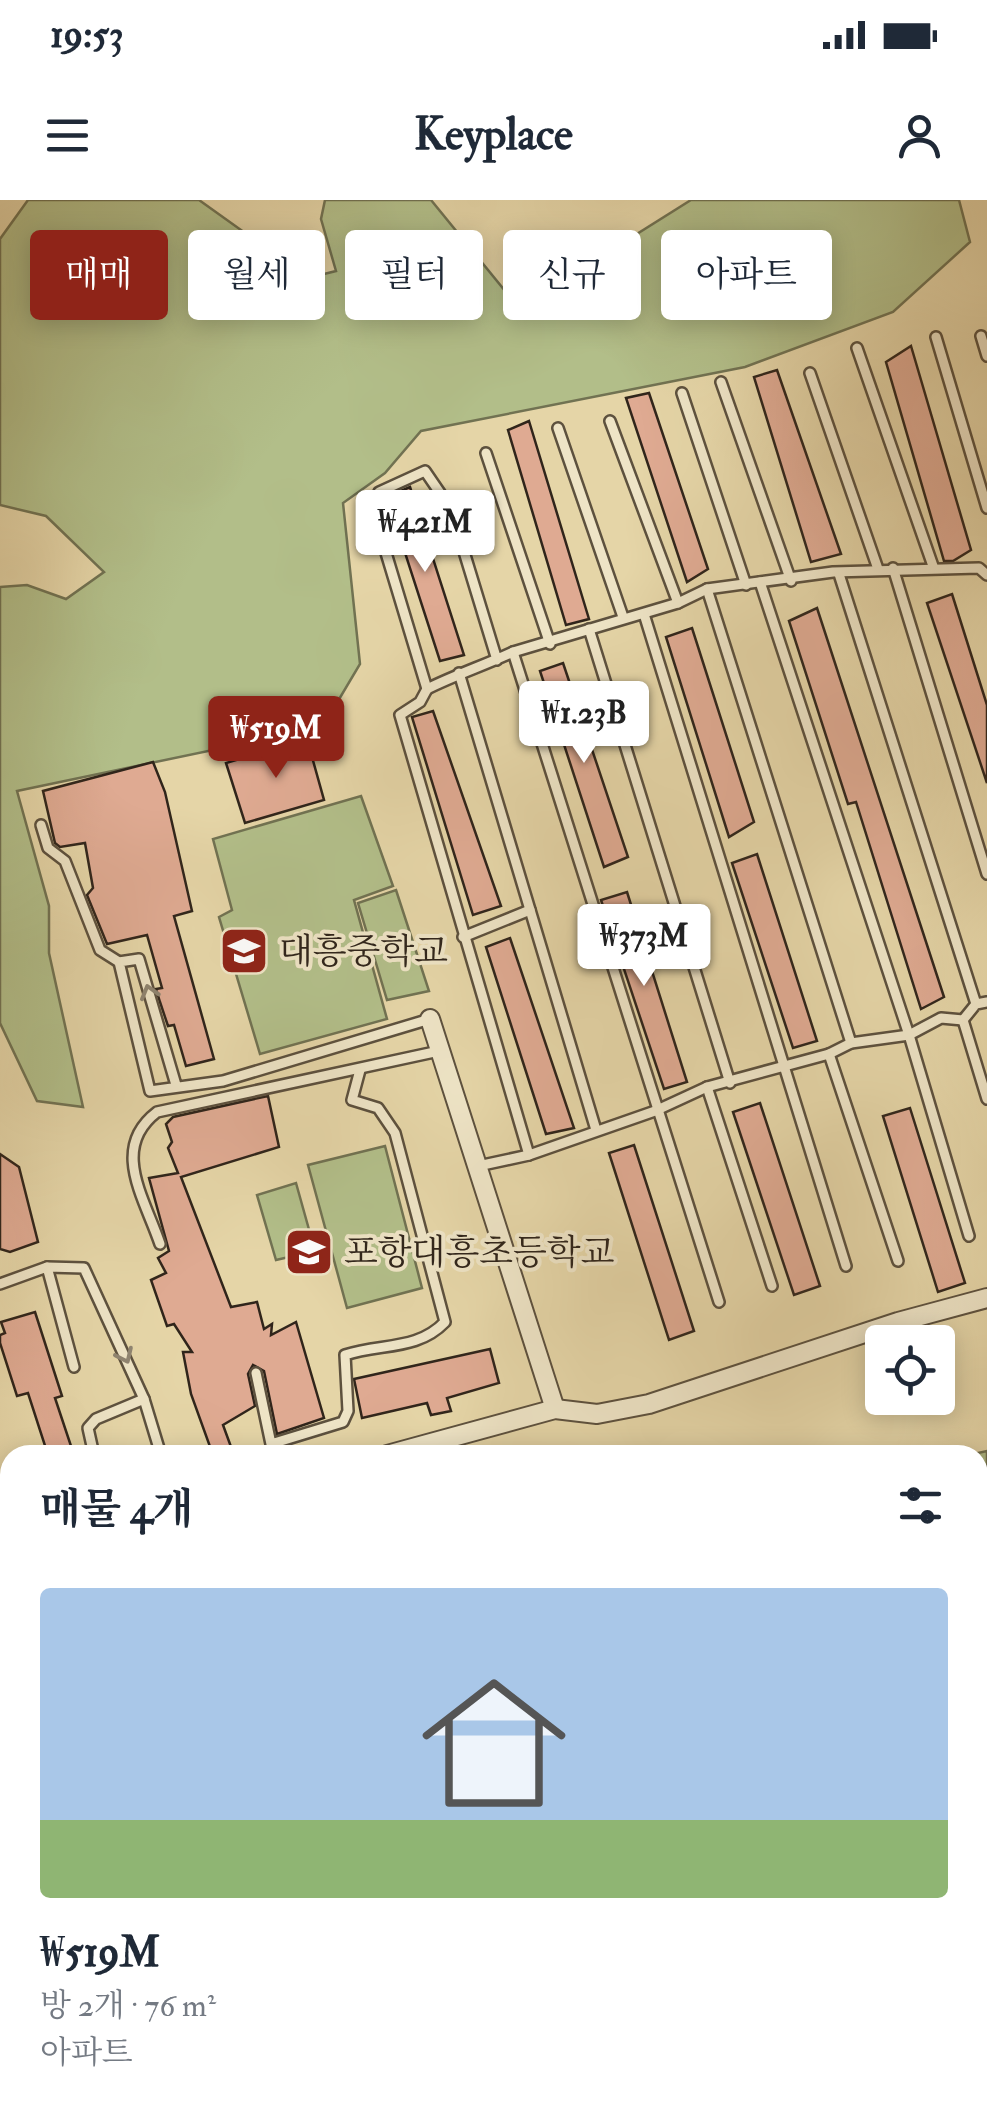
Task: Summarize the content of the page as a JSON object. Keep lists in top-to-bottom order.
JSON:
{
  "places": {
    "school or university": ["대흥중학교", "포항대흥초등학교"]
  },
  "page": {
    "status": "19:53",
    "header": "Keyplace",
    "chip": [
      "매매",
      "월세",
      "필터",
      "신규",
      "아파트"
    ],
    "price": [
      "₩421M",
      "₩1.23B",
      "₩519M",
      "₩373M"
    ],
    "heading": "매물 4개",
    "list": [
      {
        "name": "₩519M",
        "note": "방 2개 · 76 m² · 아파트"
      }
    ]
  }
}
